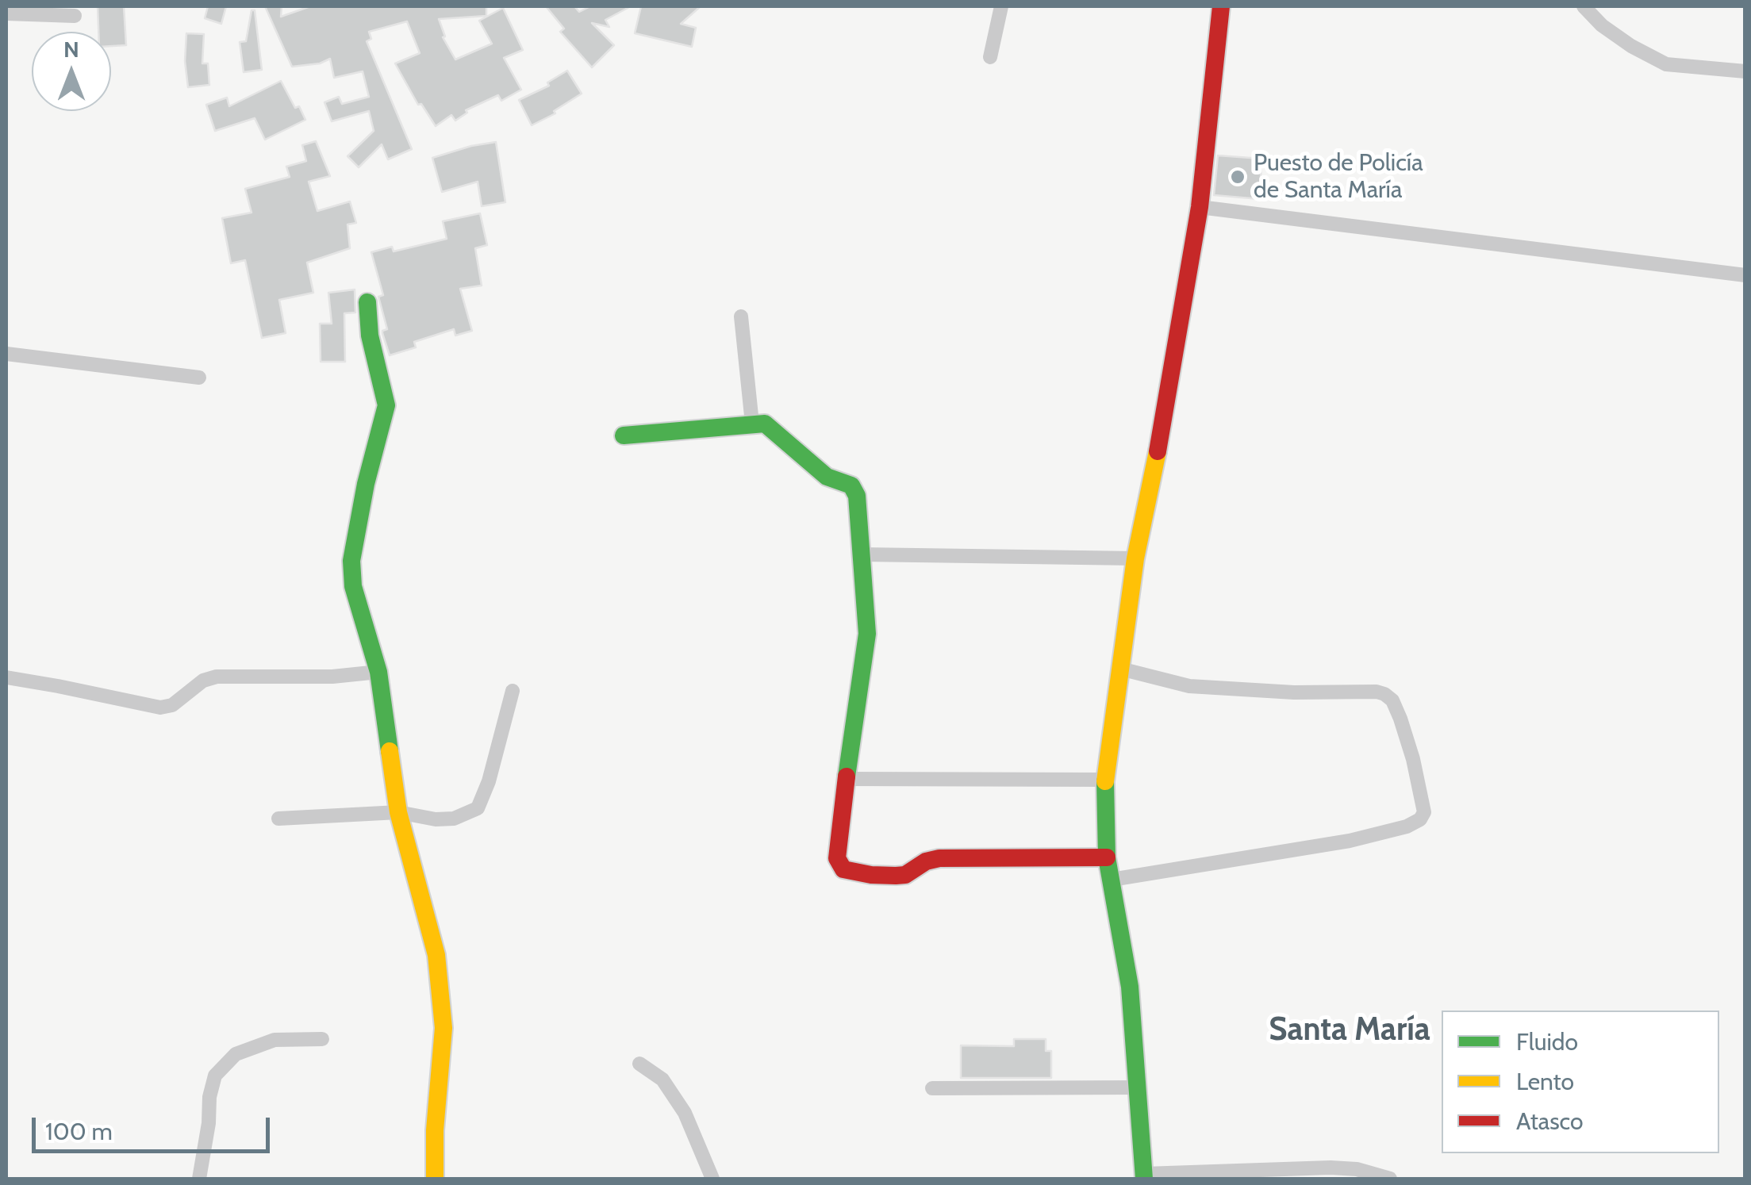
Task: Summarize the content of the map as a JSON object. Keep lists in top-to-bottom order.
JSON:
{
  "districts": ["Santa María"],
  "places": ["Puesto de Policía de Santa María"],
  "legend": ["Fluido", "Lento", "Atasco"],
  "scale_bar": "100 m",
  "north": "top"
}
